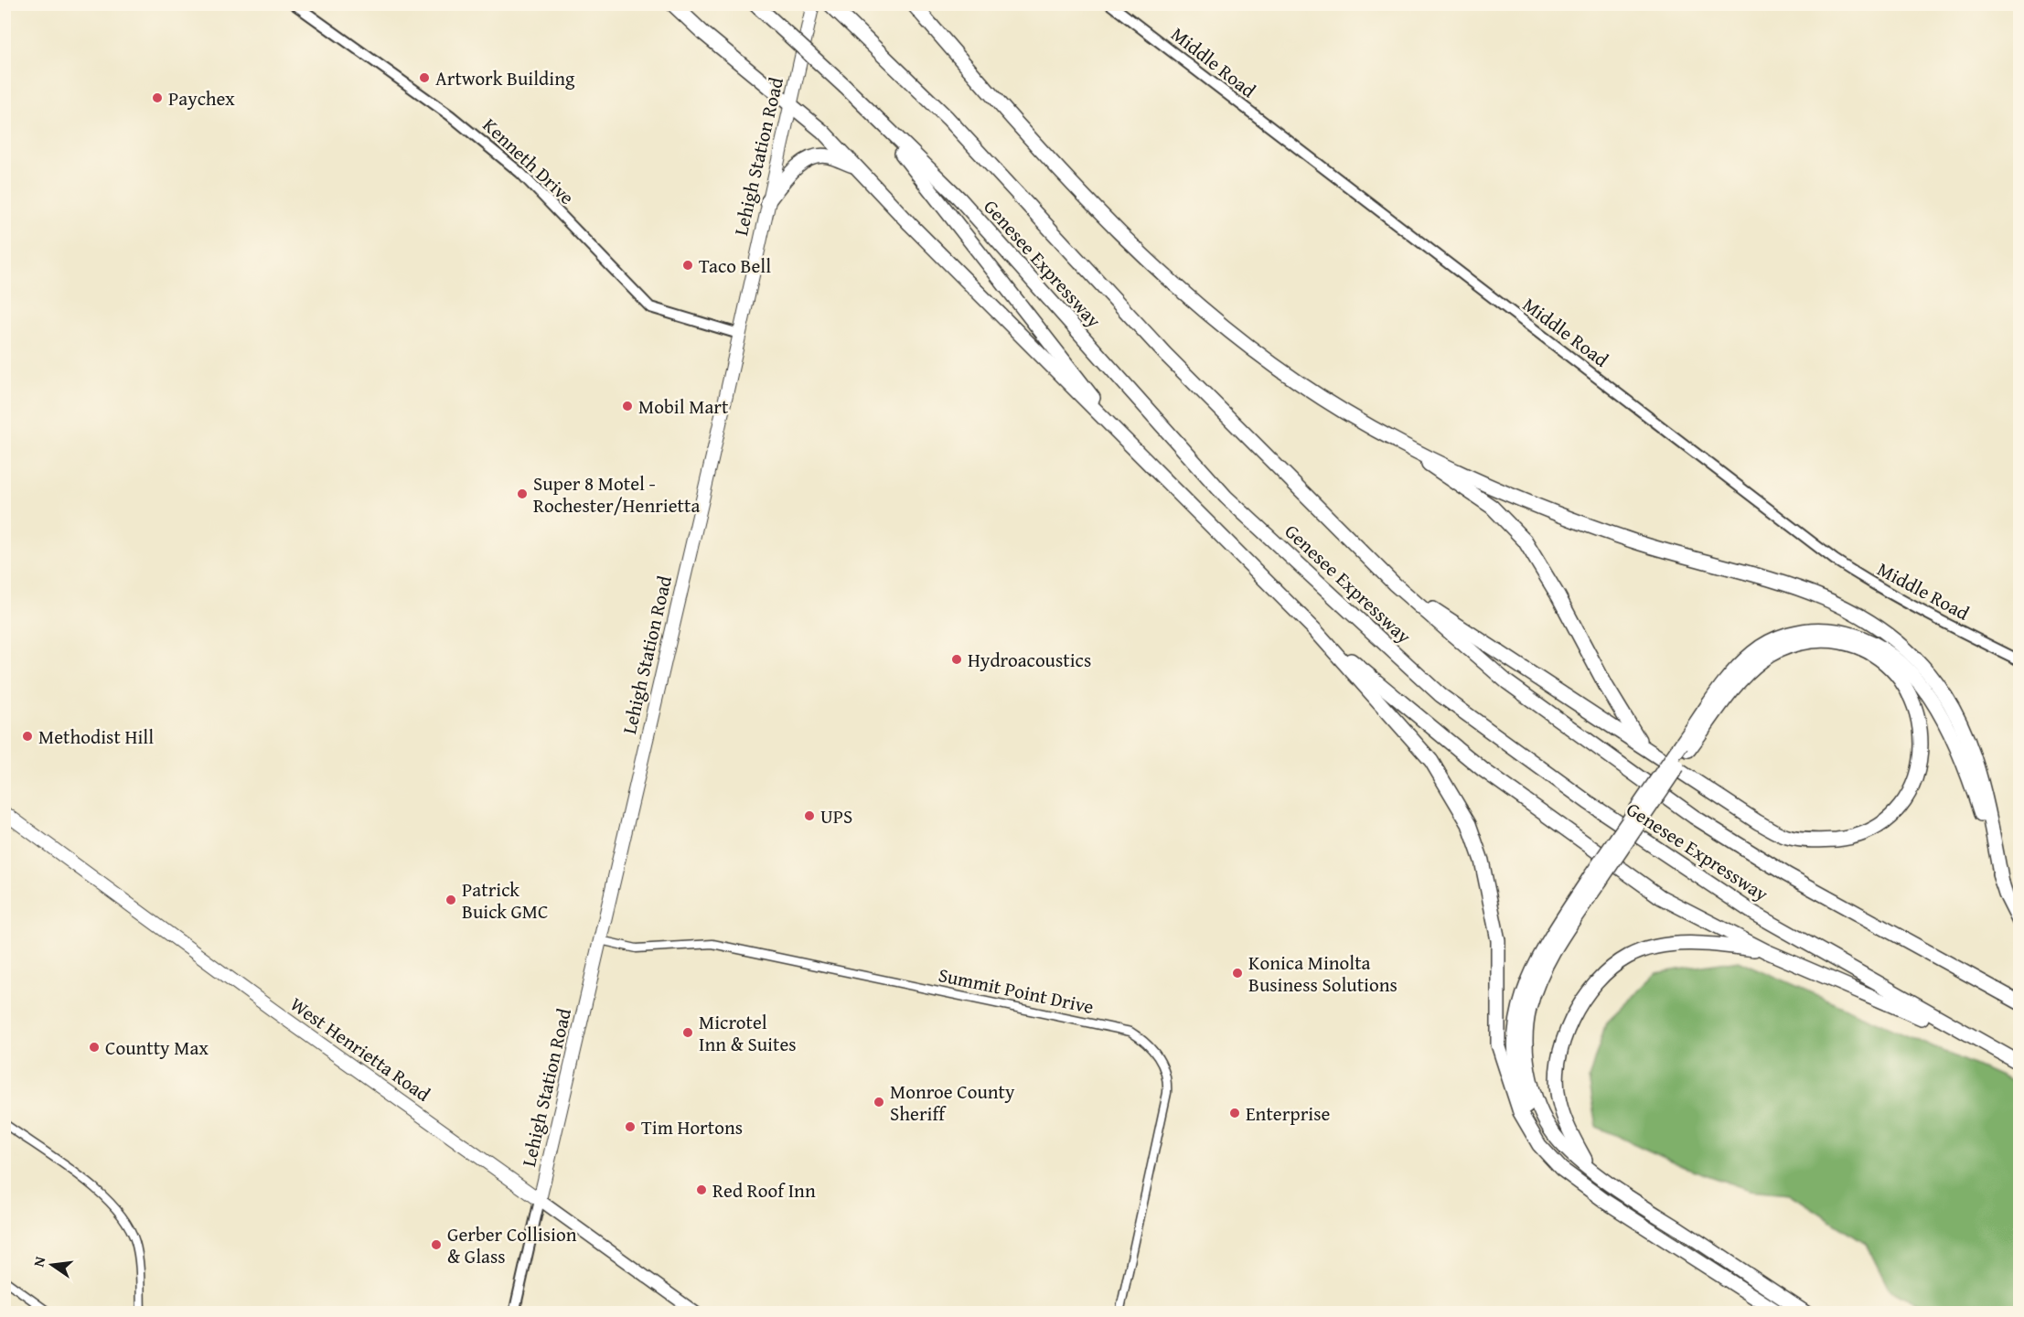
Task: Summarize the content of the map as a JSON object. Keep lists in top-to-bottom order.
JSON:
{
  "streets": {
    "highway": ["Genesee Expressway"],
    "main road": ["Lehigh Station Road", "West Henrietta Road"],
    "street": ["Middle Road", "Kenneth Drive", "Summit Point Drive"]
  },
  "crossings": [
    ["Lehigh Station Road", "Kenneth Drive"],
    ["Lehigh Station Road", "Summit Point Drive"],
    ["Lehigh Station Road", "West Henrietta Road"]
  ],
  "places": [
    "Artwork Building",
    "Paychex",
    "Taco Bell",
    "Mobil Mart",
    "Super 8 Motel - Rochester/Henrietta",
    "Hydroacoustics",
    "Methodist Hill",
    "UPS",
    "Patrick Buick GMC",
    "Konica Minolta Business Solutions",
    "Microtel Inn & Suites",
    "Countty Max",
    "Monroe County Sheriff",
    "Enterprise",
    "Tim Hortons",
    "Red Roof Inn",
    "Gerber Collision & Glass"
  ],
  "north": "left"
}
